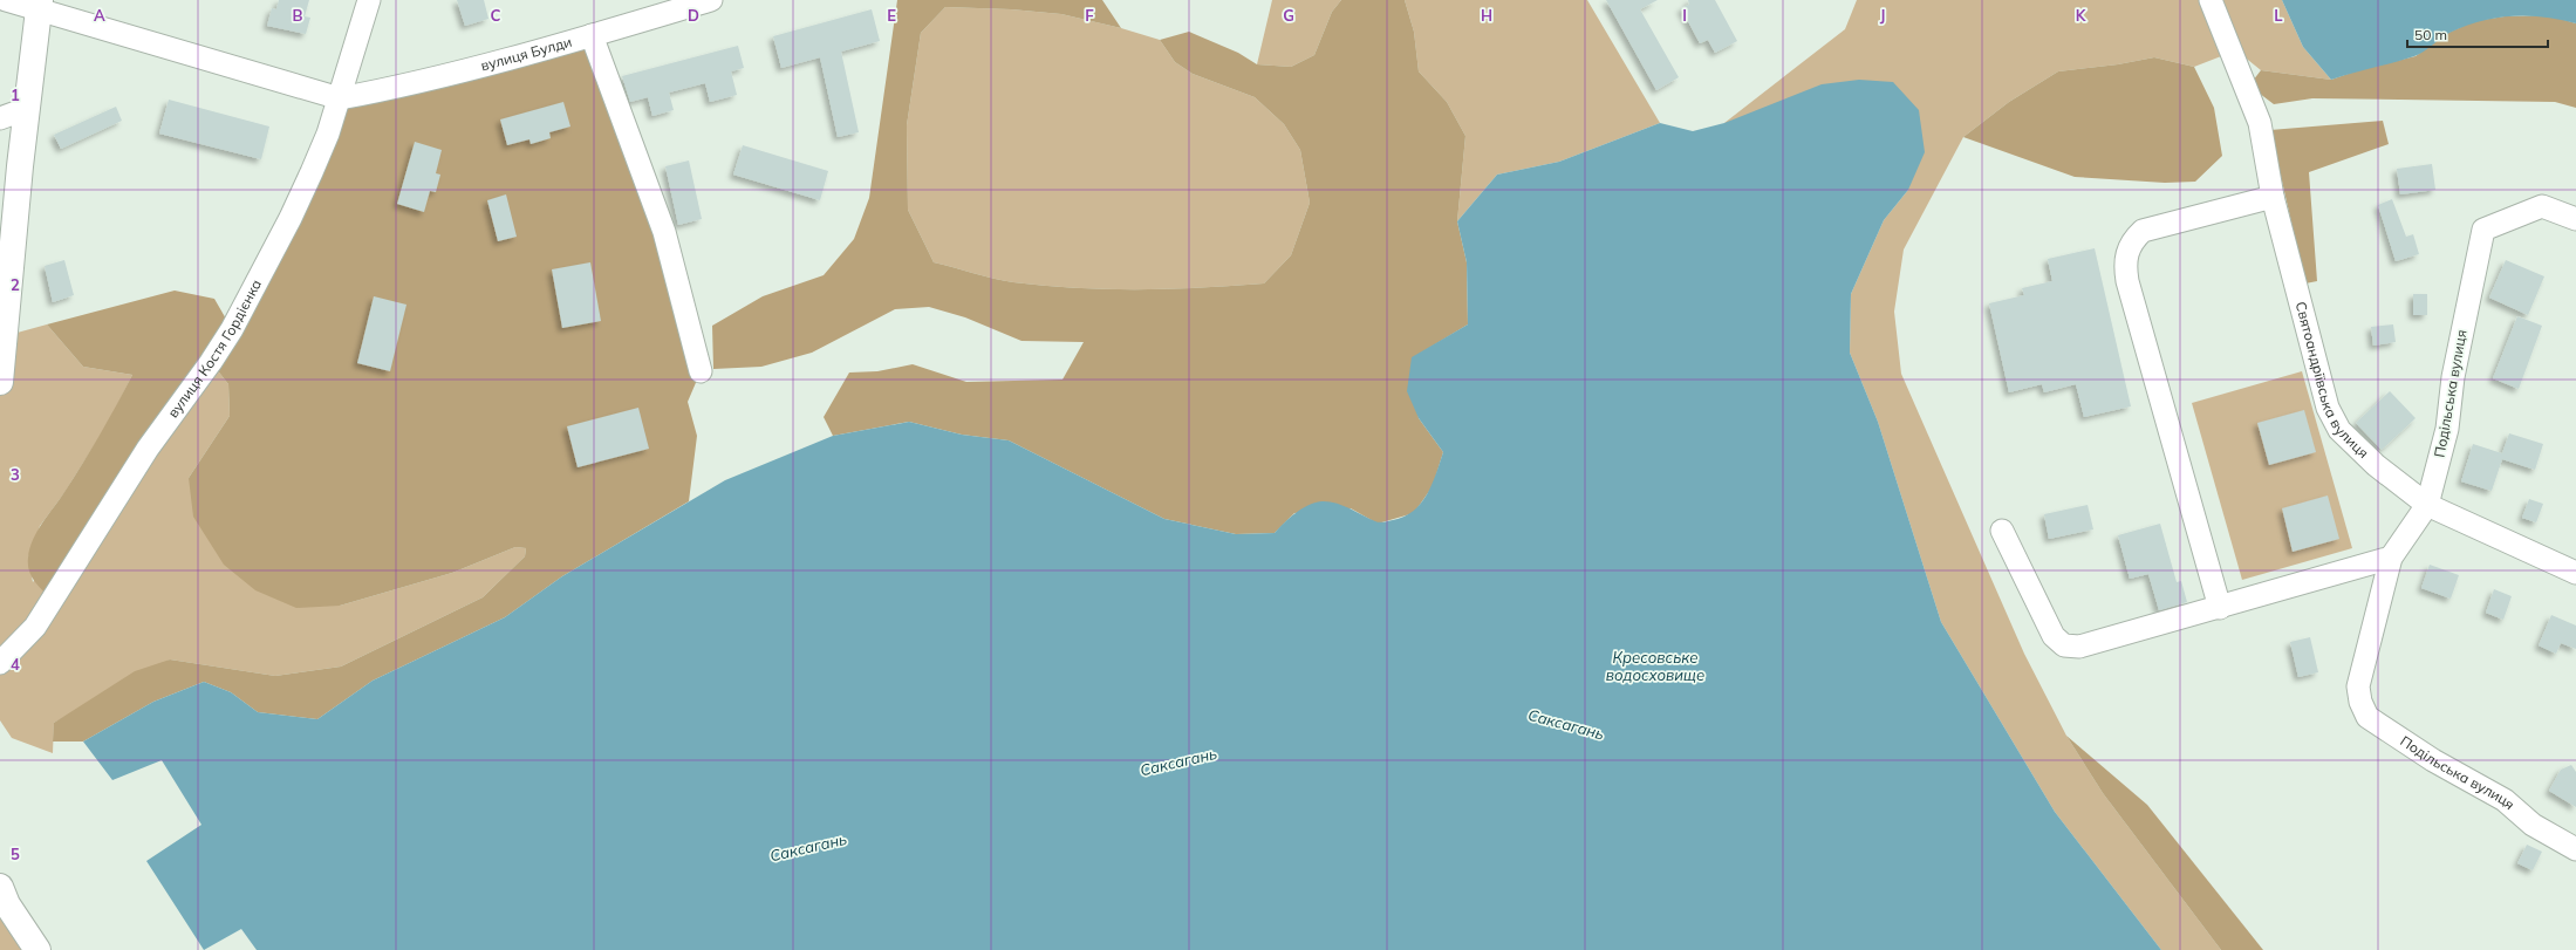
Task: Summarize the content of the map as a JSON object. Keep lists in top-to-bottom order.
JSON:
{
  "streets": {
    "street": [
      "вулиця Булди",
      "вулиця Костя Гордієнка",
      "Святоандріївська вулиця",
      "Подільська вулиця"
    ]
  },
  "crossings": [
    ["вулиця Булди", "вулиця Костя Гордієнка"],
    ["Святоандріївська вулиця", "Подільська вулиця"]
  ],
  "water": ["Кресовське водосховище", "Саксагань"],
  "scale_bar": "50 m",
  "grid": {
    "columns": [
      "A",
      "B",
      "C",
      "D",
      "E",
      "F",
      "G",
      "H",
      "I",
      "J",
      "K",
      "L"
    ],
    "rows": [
      "1",
      "2",
      "3",
      "4",
      "5"
    ]
  }
}
